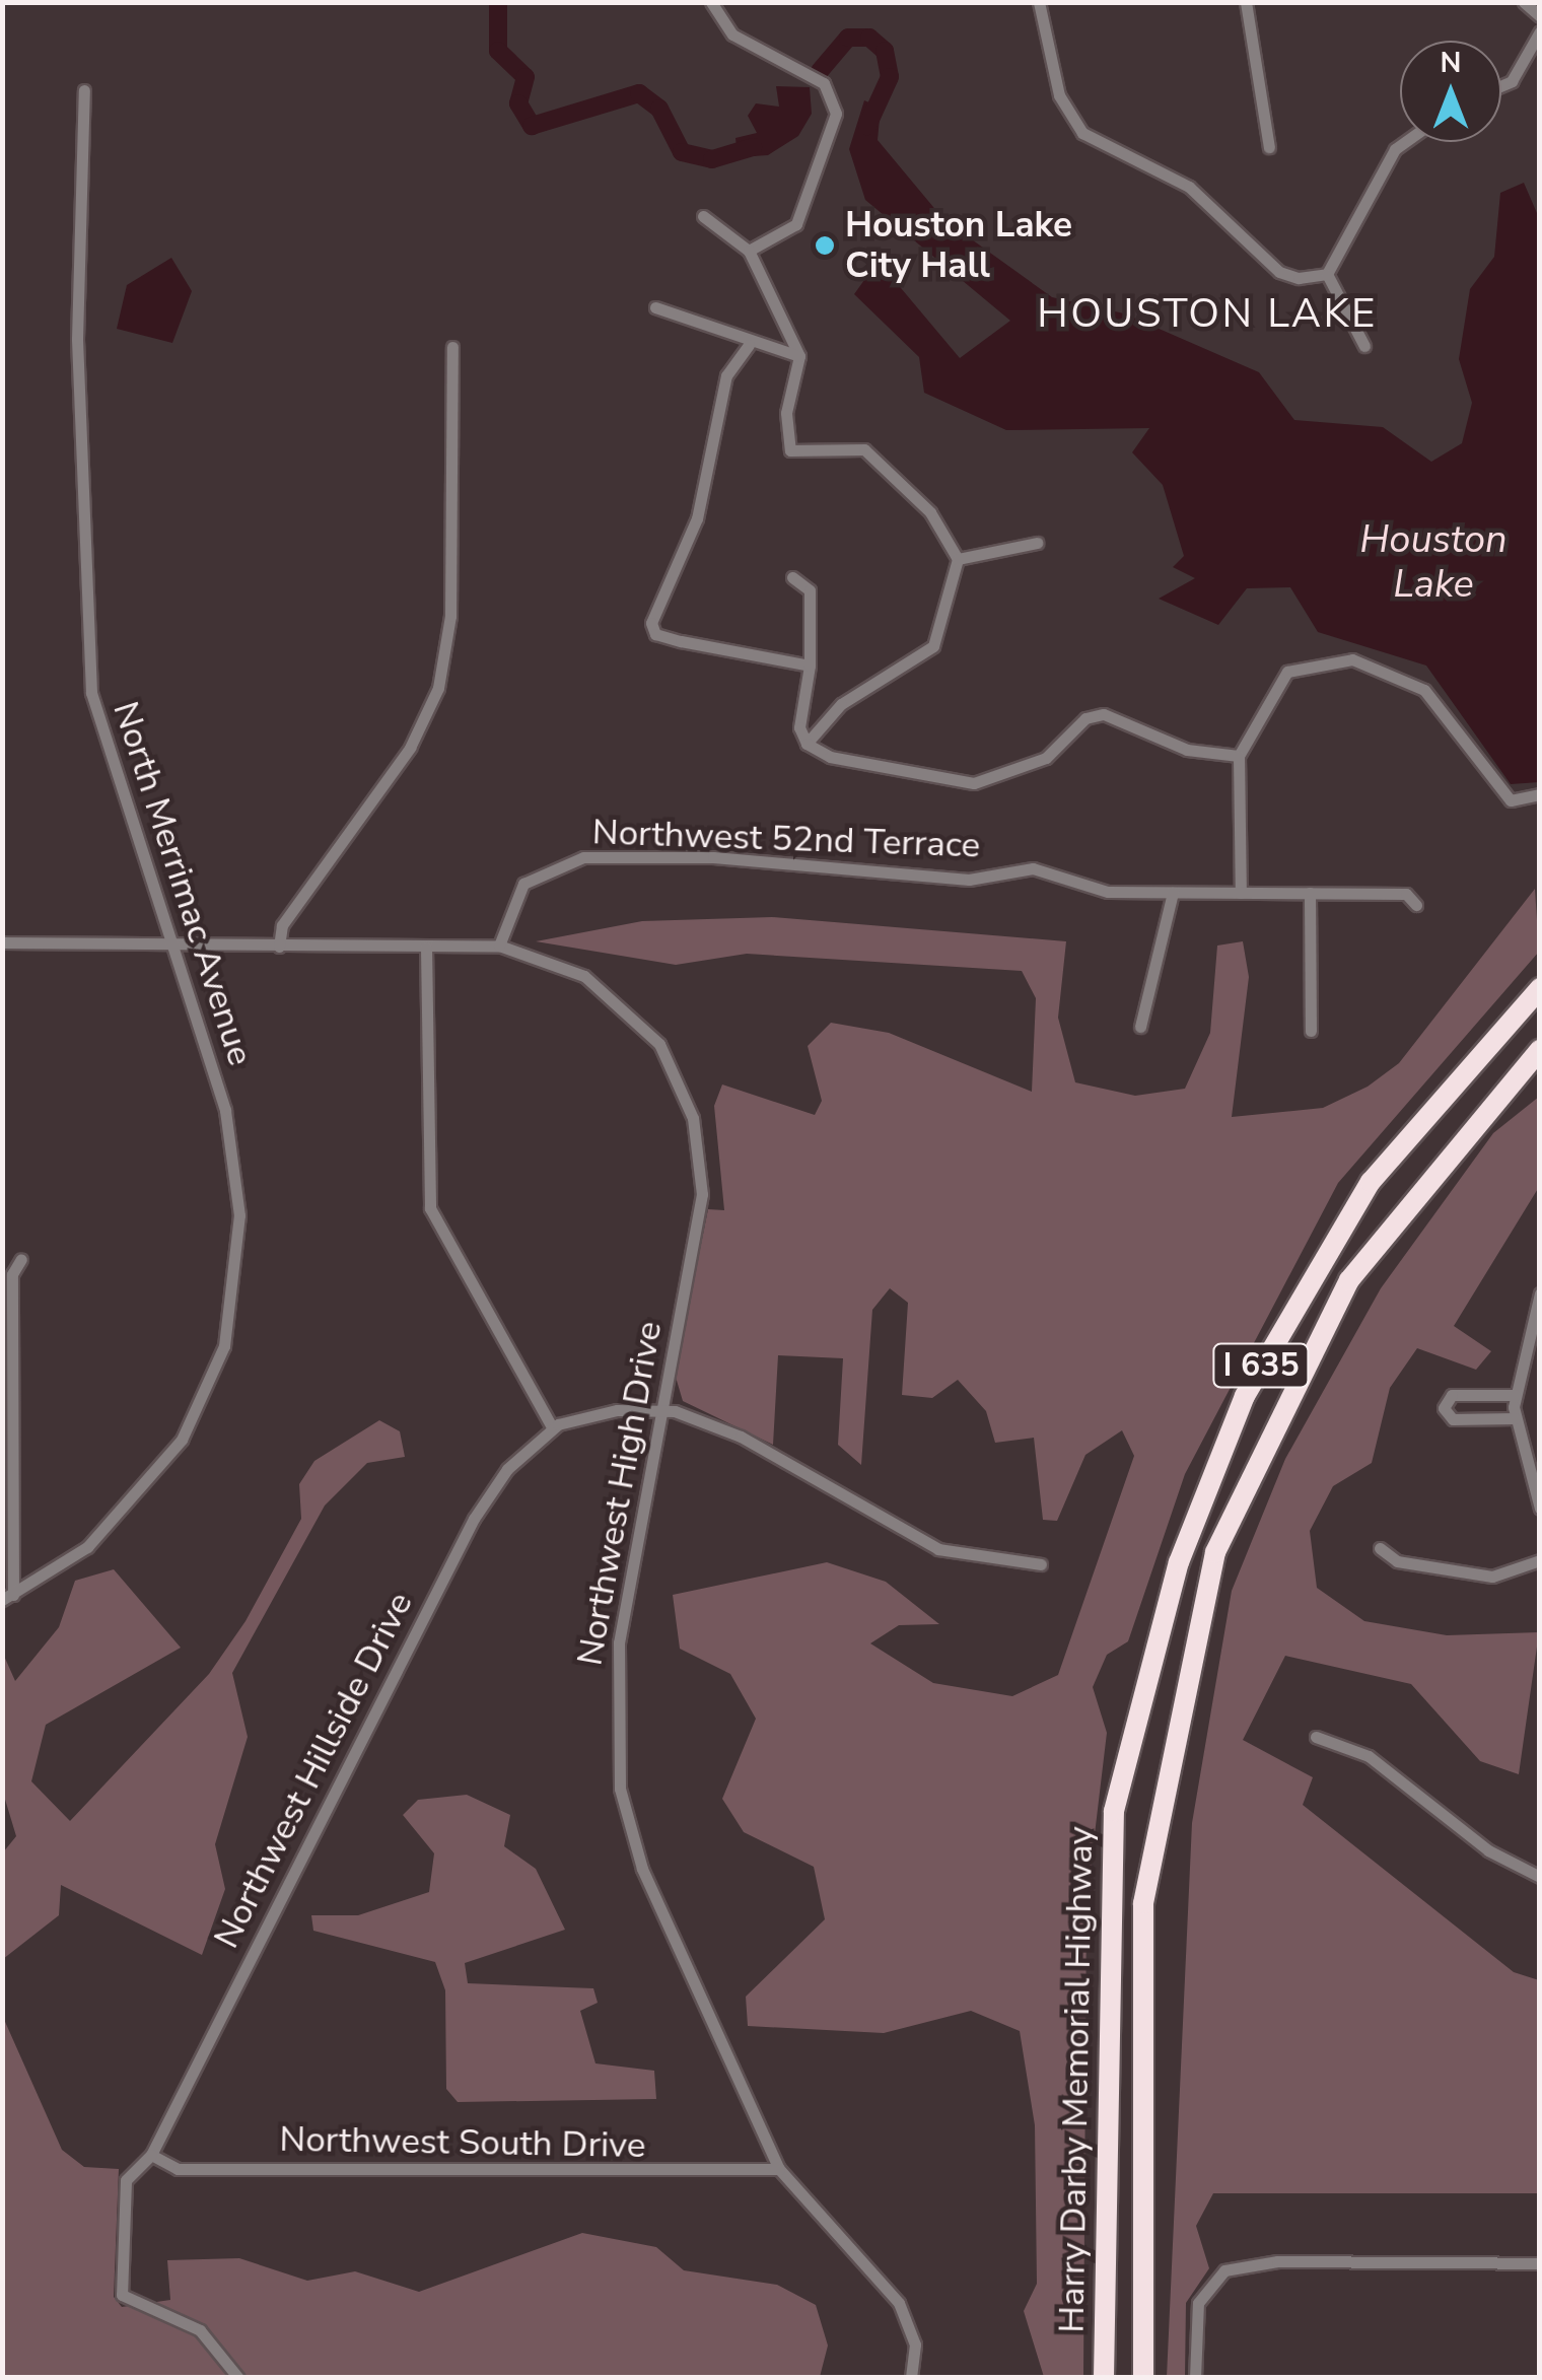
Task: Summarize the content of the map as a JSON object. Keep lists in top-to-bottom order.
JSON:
{
  "streets": {
    "highway": ["I 635", "Harry Darby Memorial Highway"],
    "street": [
      "Northwest 52nd Terrace",
      "North Merrimac Avenue",
      "Northwest High Drive",
      "Northwest Hillside Drive",
      "Northwest South Drive"
    ]
  },
  "crossings": [
    ["Northwest 52nd Terrace", "Northwest High Drive"],
    ["Northwest High Drive", "Northwest South Drive"],
    ["Northwest Hillside Drive", "Northwest South Drive"]
  ],
  "districts": ["HOUSTON LAKE"],
  "water": ["Houston Lake"],
  "places": ["Houston Lake City Hall"],
  "north": "top"
}
